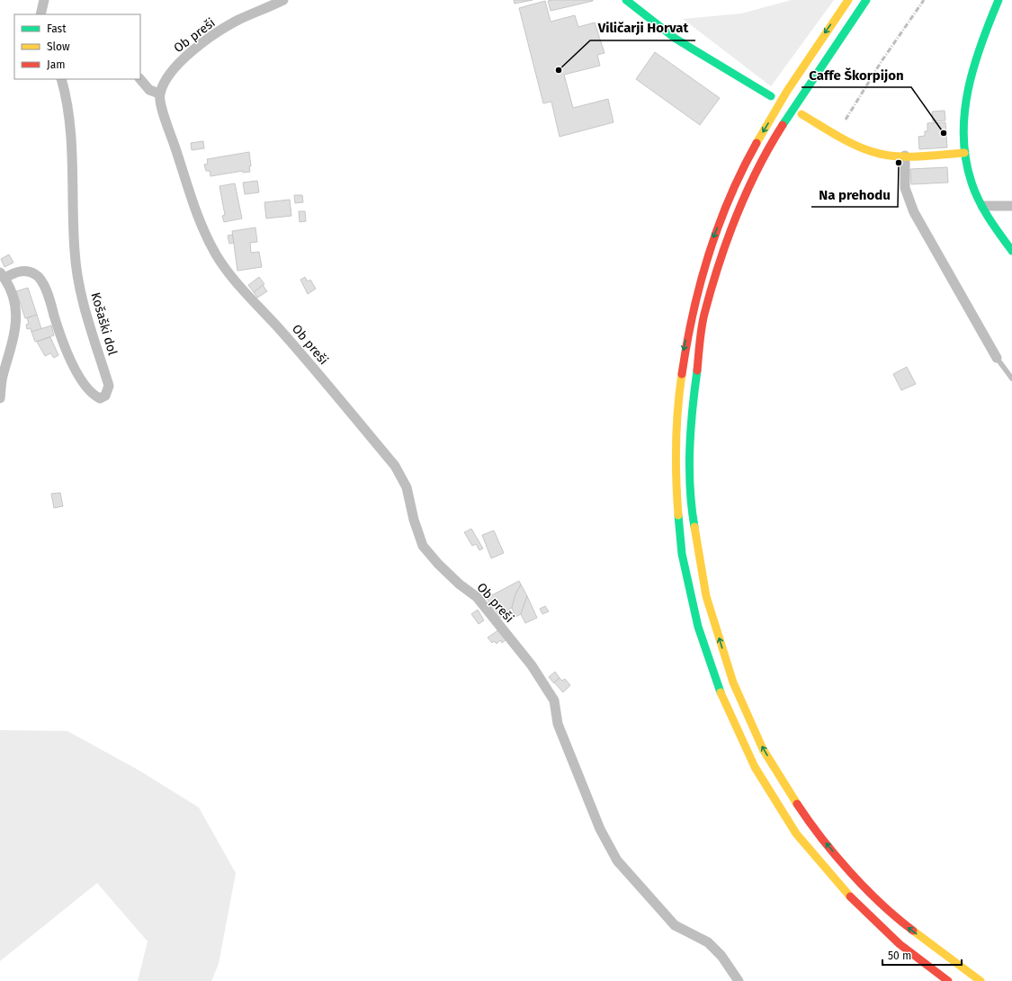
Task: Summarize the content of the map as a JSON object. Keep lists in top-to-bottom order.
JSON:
{
  "streets": {
    "street": ["Ob preši", "Košaški dol"]
  },
  "places": ["Viličarji Horvat", "Caffe Škorpijon", "Na prehodu"],
  "legend": ["Fast", "Slow", "Jam"],
  "scale_bar": "50 m"
}
